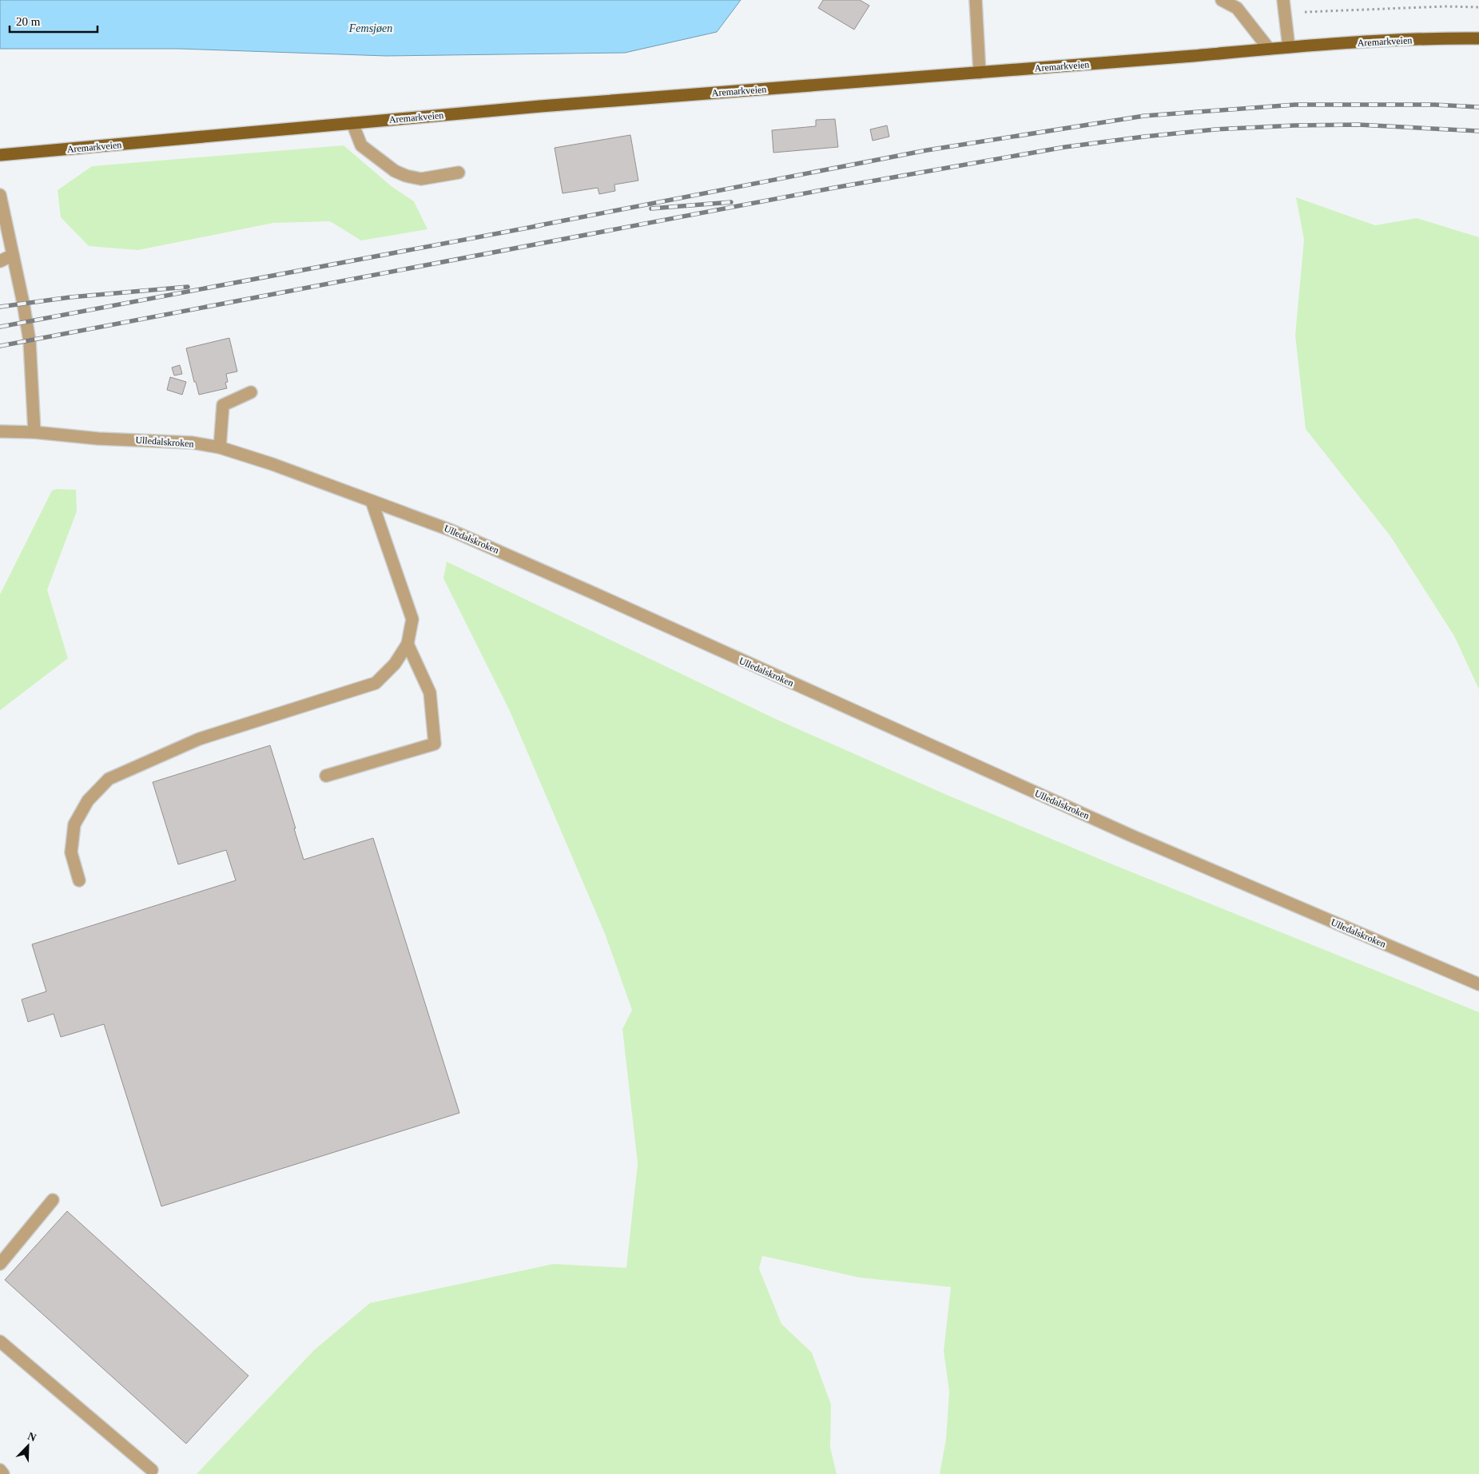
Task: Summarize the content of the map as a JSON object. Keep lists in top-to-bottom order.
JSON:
{
  "streets": {
    "main road": ["Aremarkveien"],
    "street": ["Ulledalskroken"]
  },
  "water": ["Femsjøen"],
  "scale_bar": "20 m",
  "north": "top right"
}
